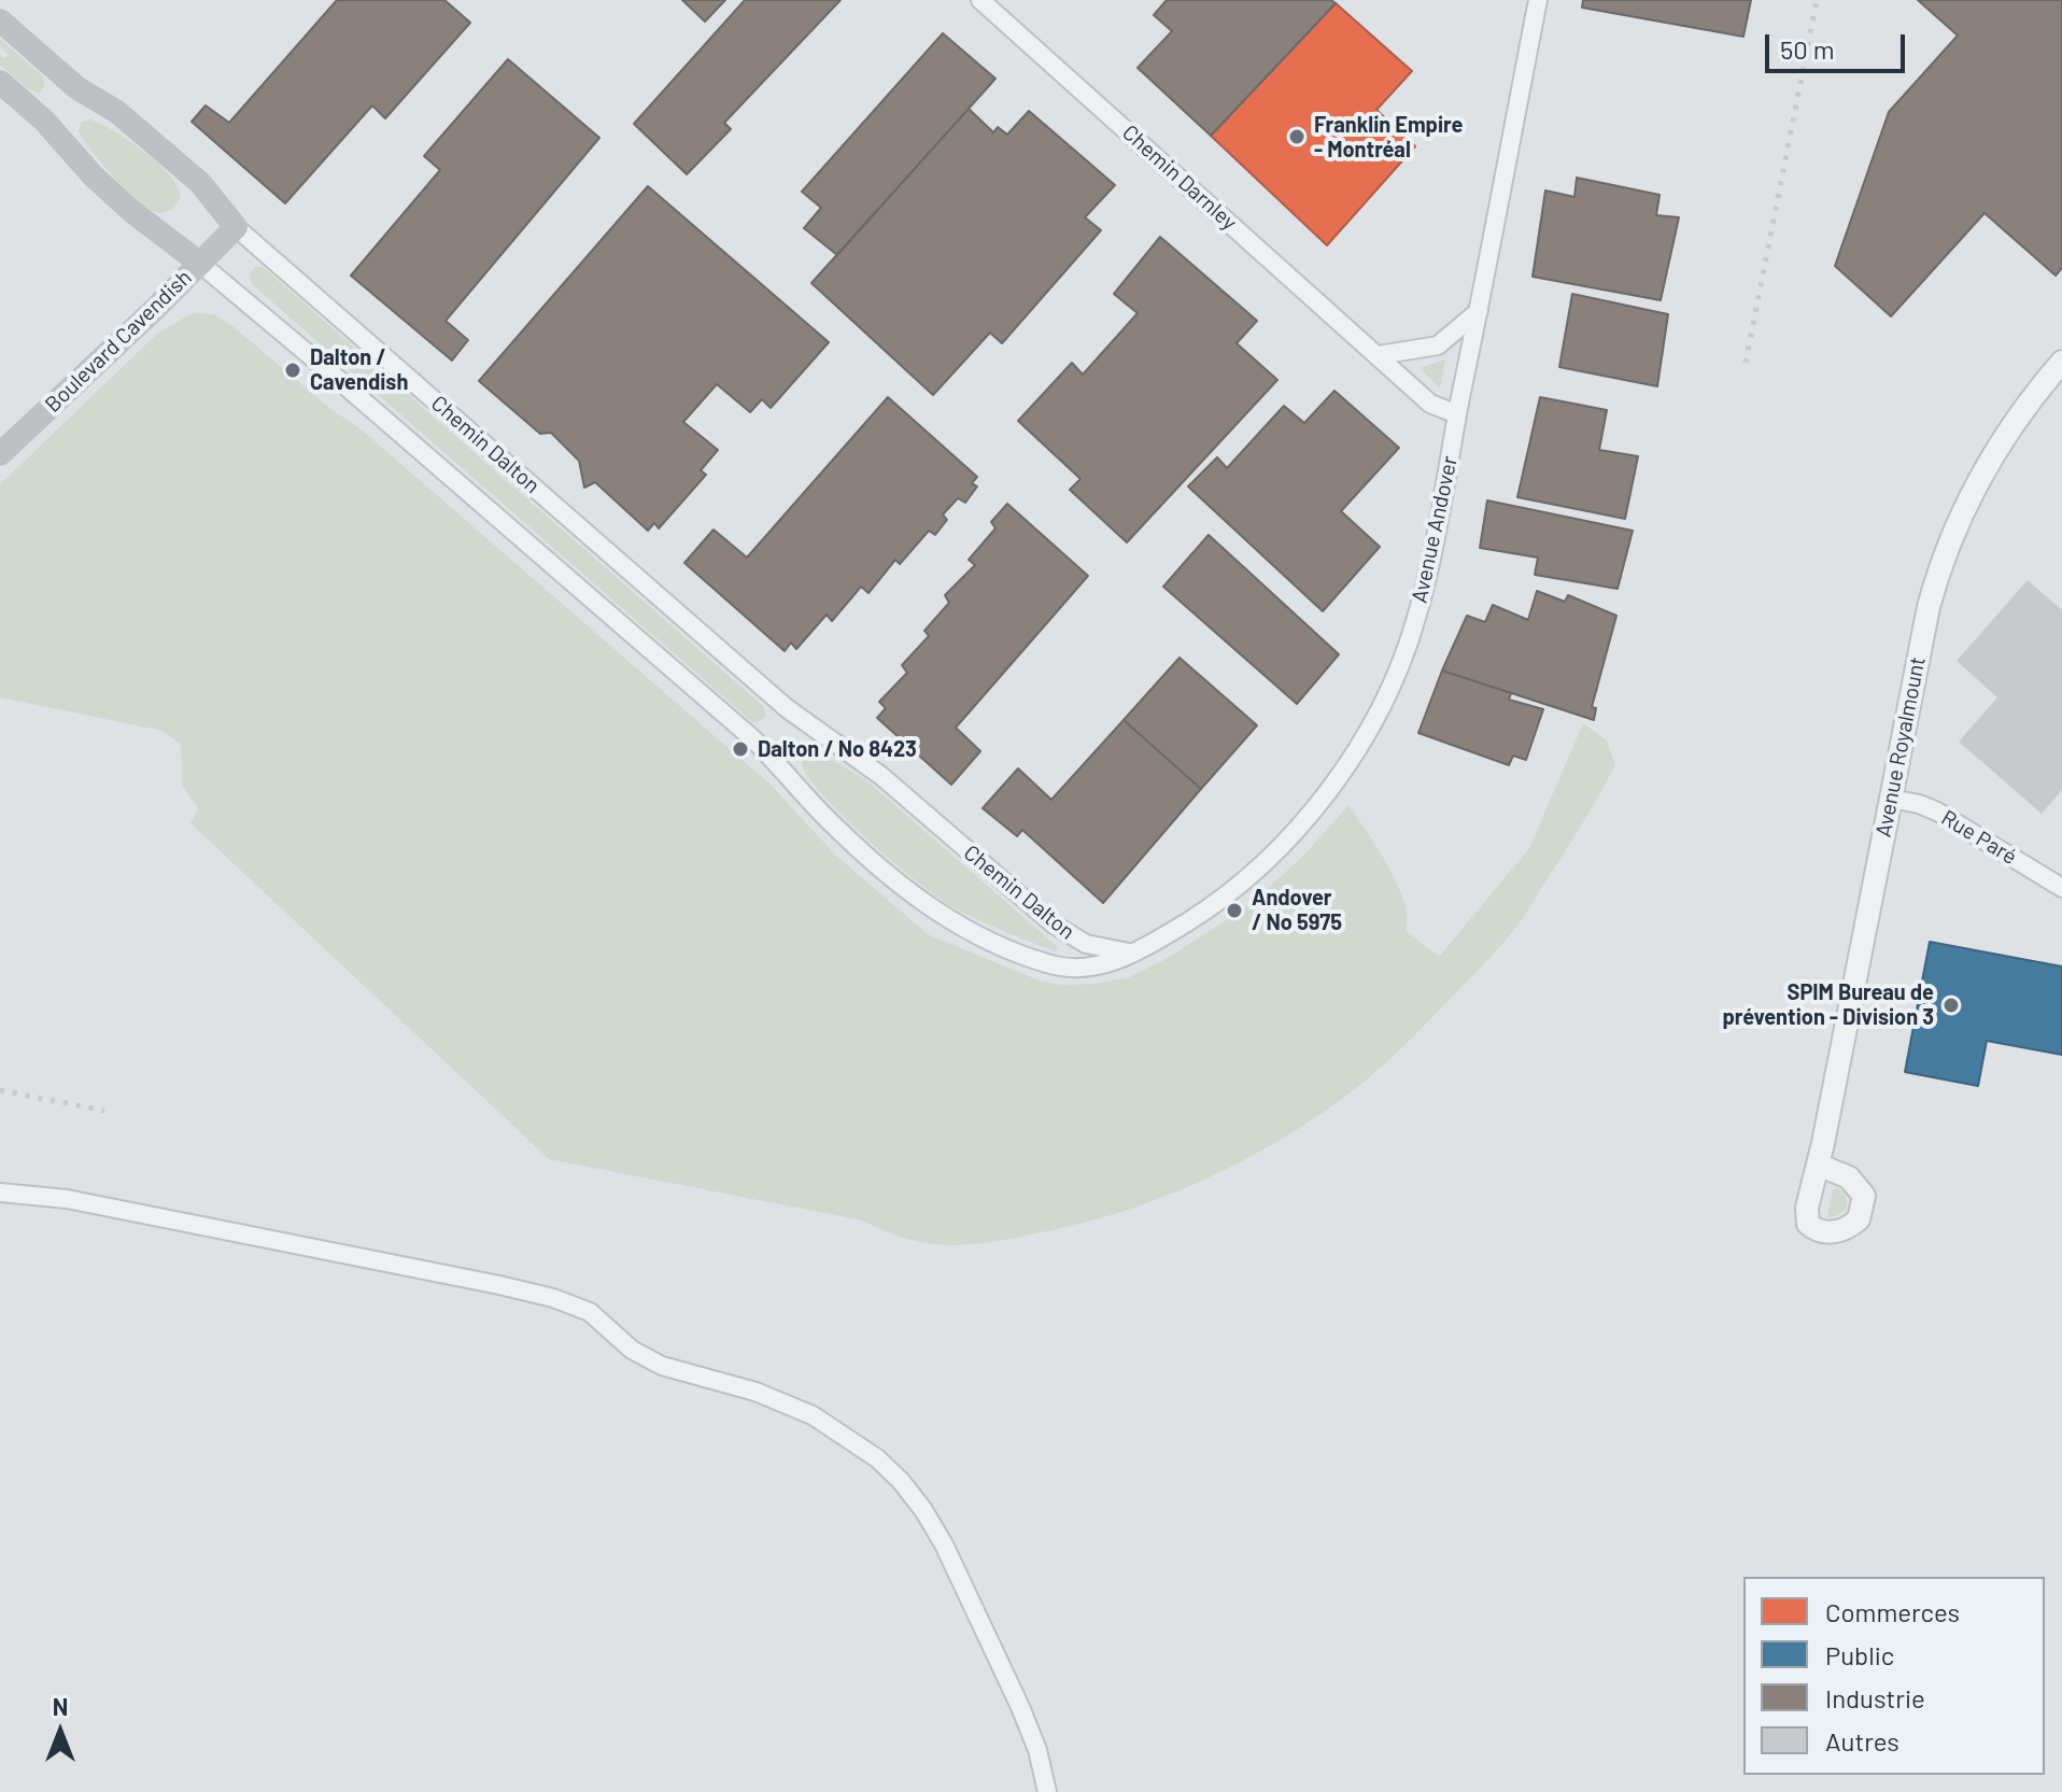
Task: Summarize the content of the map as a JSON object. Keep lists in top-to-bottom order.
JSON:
{
  "streets": {
    "main road": ["Boulevard Cavendish", "Chemin Dalton"],
    "street": [
      "Chemin Darnley",
      "Avenue Andover",
      "Avenue Royalmount",
      "Rue Paré"
    ]
  },
  "crossings": [
    ["Chemin Darnley", "Avenue Andover"],
    ["Boulevard Cavendish", "Chemin Dalton"],
    ["Chemin Dalton", "Avenue Andover"],
    ["Avenue Royalmount", "Rue Paré"]
  ],
  "places": [
    "Franklin Empire - Montréal",
    "Dalton / Cavendish",
    "Dalton / No 8423",
    "Andover / No 5975",
    "SPIM Bureau de prévention - Division 3"
  ],
  "legend": [
    "Commerces",
    "Public",
    "Industrie",
    "Autres"
  ],
  "scale_bar": "50 m",
  "north": "top"
}
